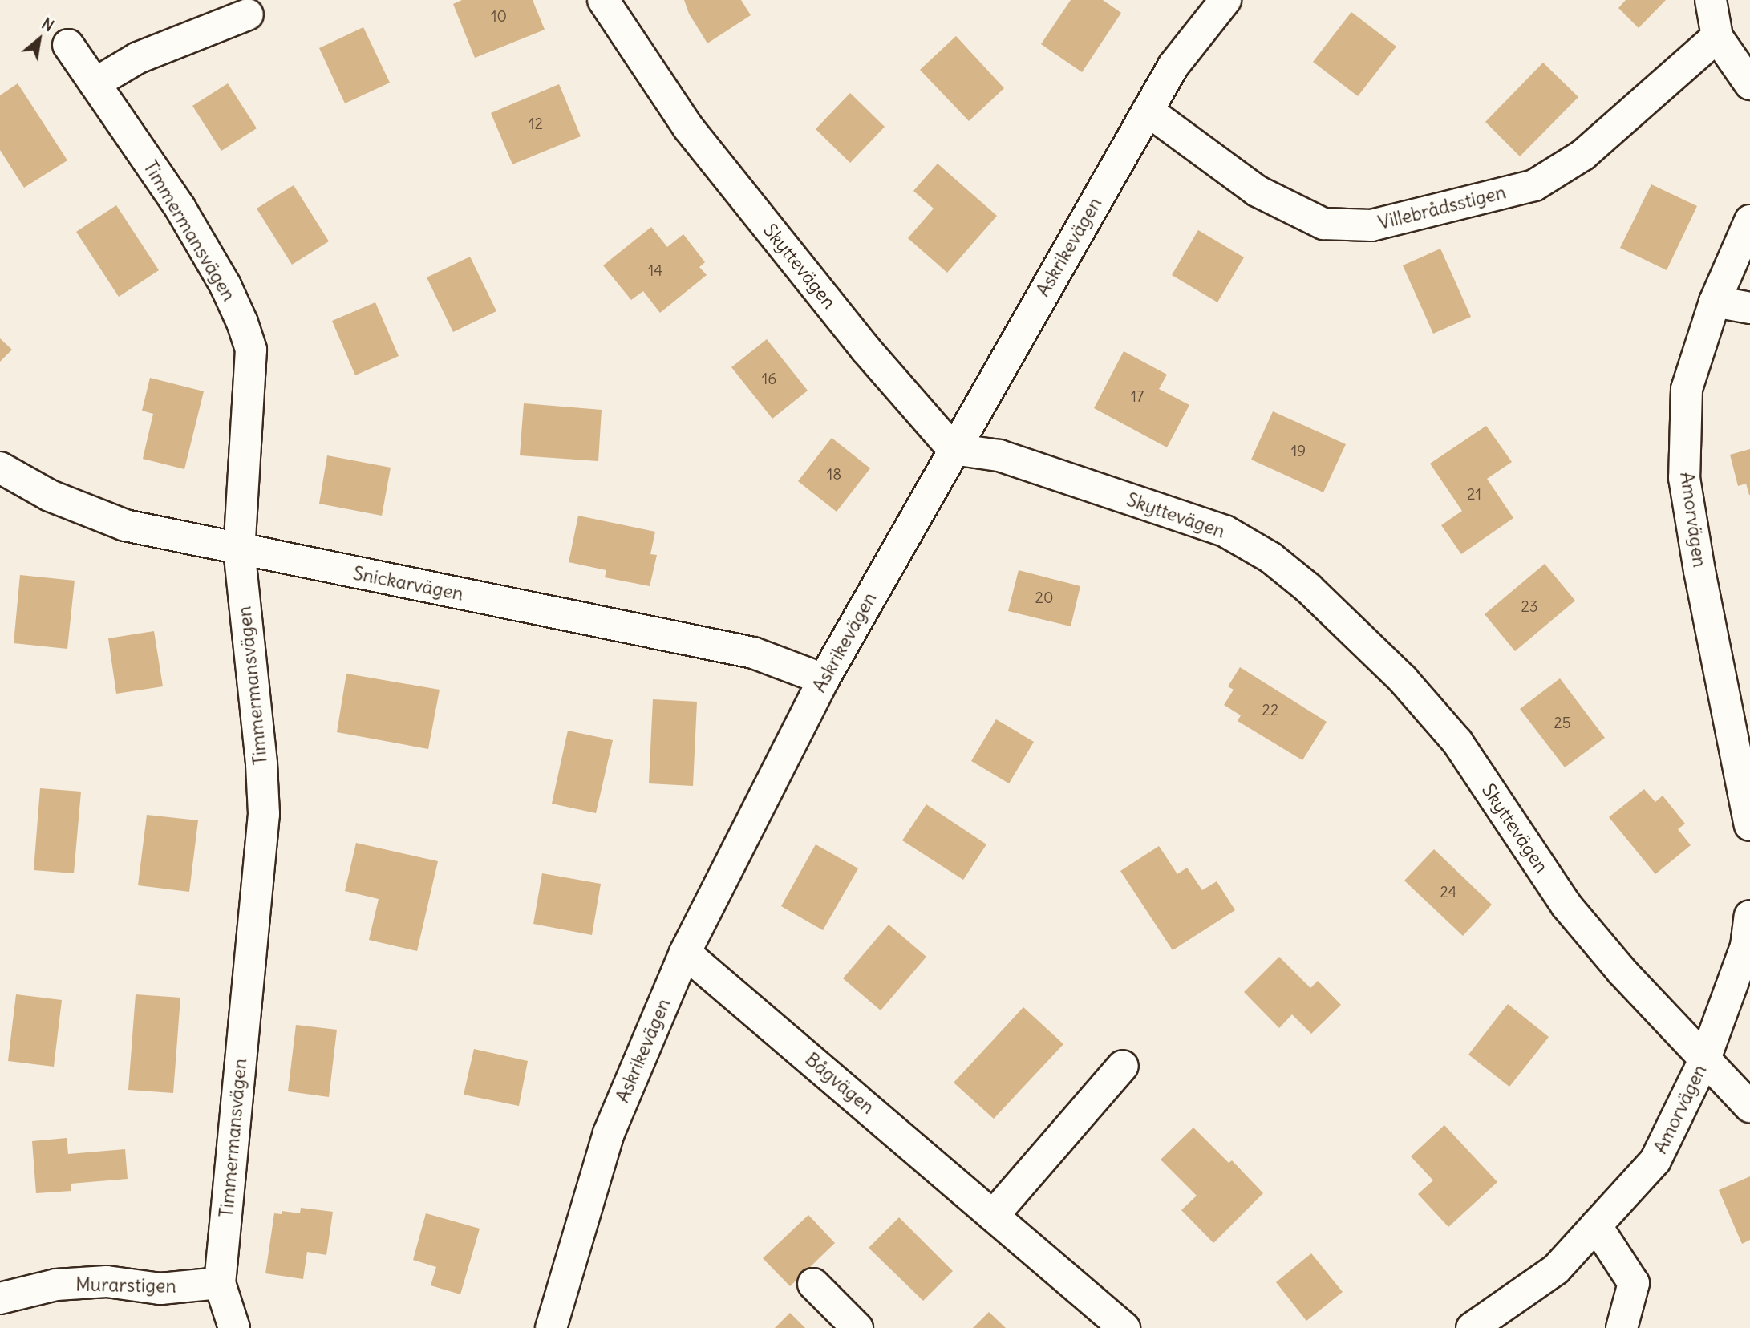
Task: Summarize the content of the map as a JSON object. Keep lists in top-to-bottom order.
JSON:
{
  "streets": {
    "street": [
      "Villebrådsstigen",
      "Timmermansvägen",
      "Askrikevägen",
      "Skyttevägen",
      "Amorvägen",
      "Snickarvägen",
      "Bågvägen",
      "Murarstigen"
    ]
  },
  "crossings": [
    ["Villebrådsstigen", "Askrikevägen"],
    ["Timmermansvägen", "Snickarvägen"],
    ["Timmermansvägen", "Murarstigen"],
    ["Askrikevägen", "Skyttevägen"],
    ["Askrikevägen", "Snickarvägen"],
    ["Askrikevägen", "Bågvägen"],
    ["Skyttevägen", "Amorvägen"]
  ],
  "house_numbers": [
    "10",
    "12",
    "14",
    "16",
    "17",
    "19",
    "18",
    "21",
    "20",
    "23",
    "22",
    "25",
    "24"
  ],
  "north": "top right"
}
